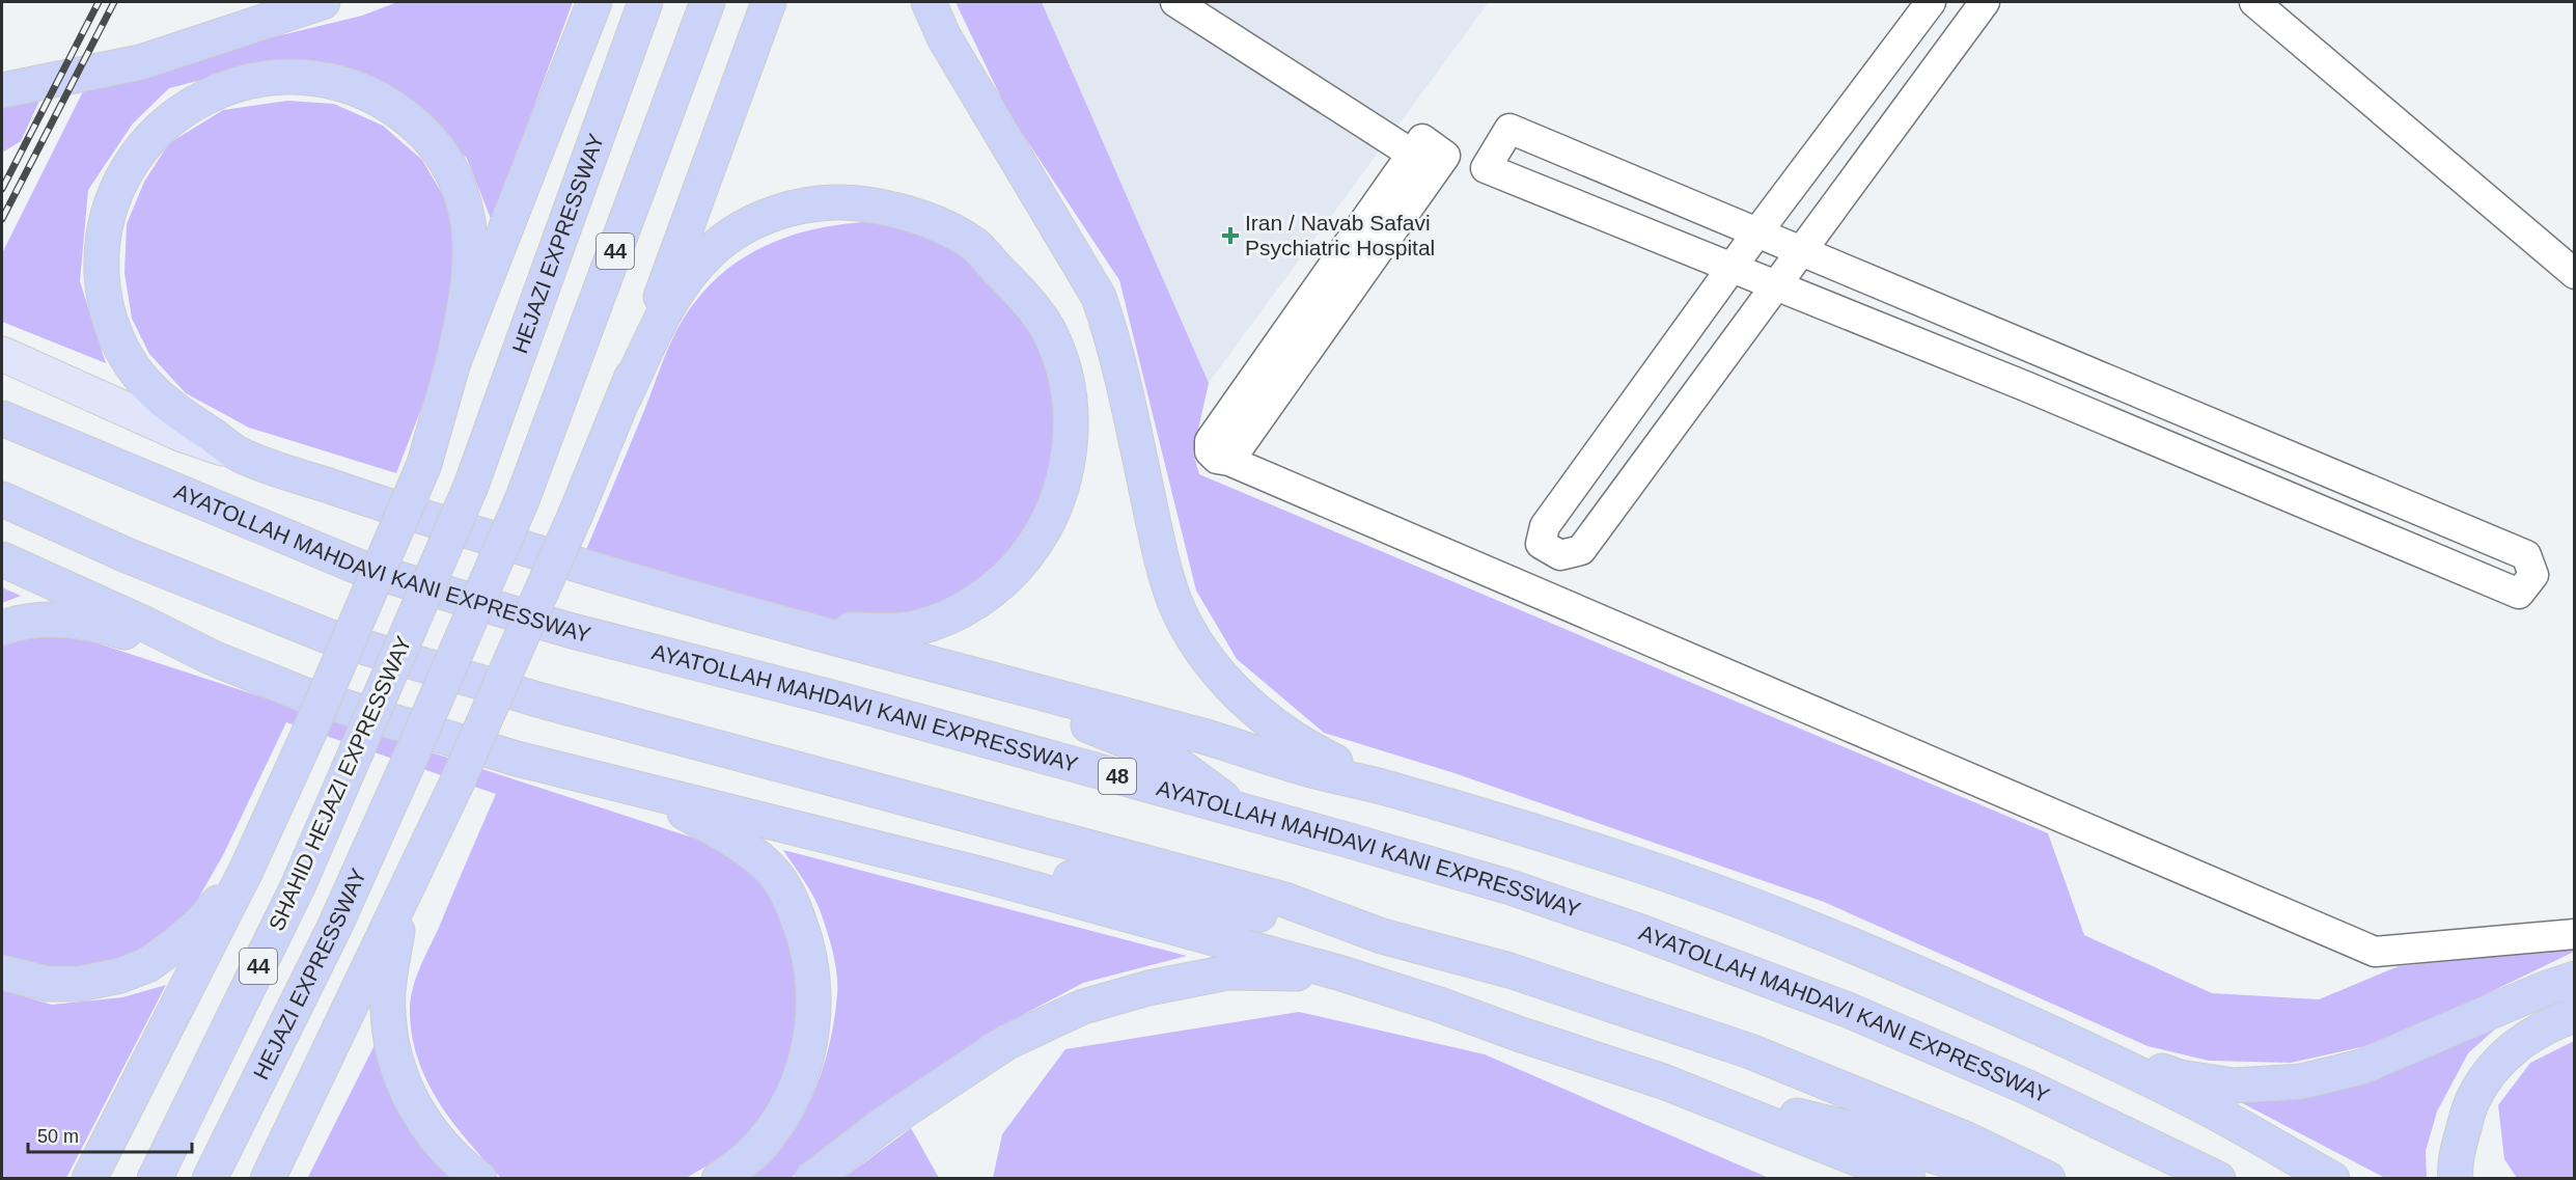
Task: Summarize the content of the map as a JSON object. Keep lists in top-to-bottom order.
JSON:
{
  "streets": {
    "highway": [
      "HEJAZI EXPRESSWAY",
      "44",
      "AYATOLLAH MAHDAVI KANI EXPRESSWAY",
      "48",
      "SHAHID HEJAZI EXPRESSWAY"
    ]
  },
  "crossings": [
    ["HEJAZI EXPRESSWAY", "SHAHID HEJAZI EXPRESSWAY"]
  ],
  "places": {
    "health": ["Iran / Navab Safavi Psychiatric Hospital"]
  },
  "scale_bar": "50 m"
}
